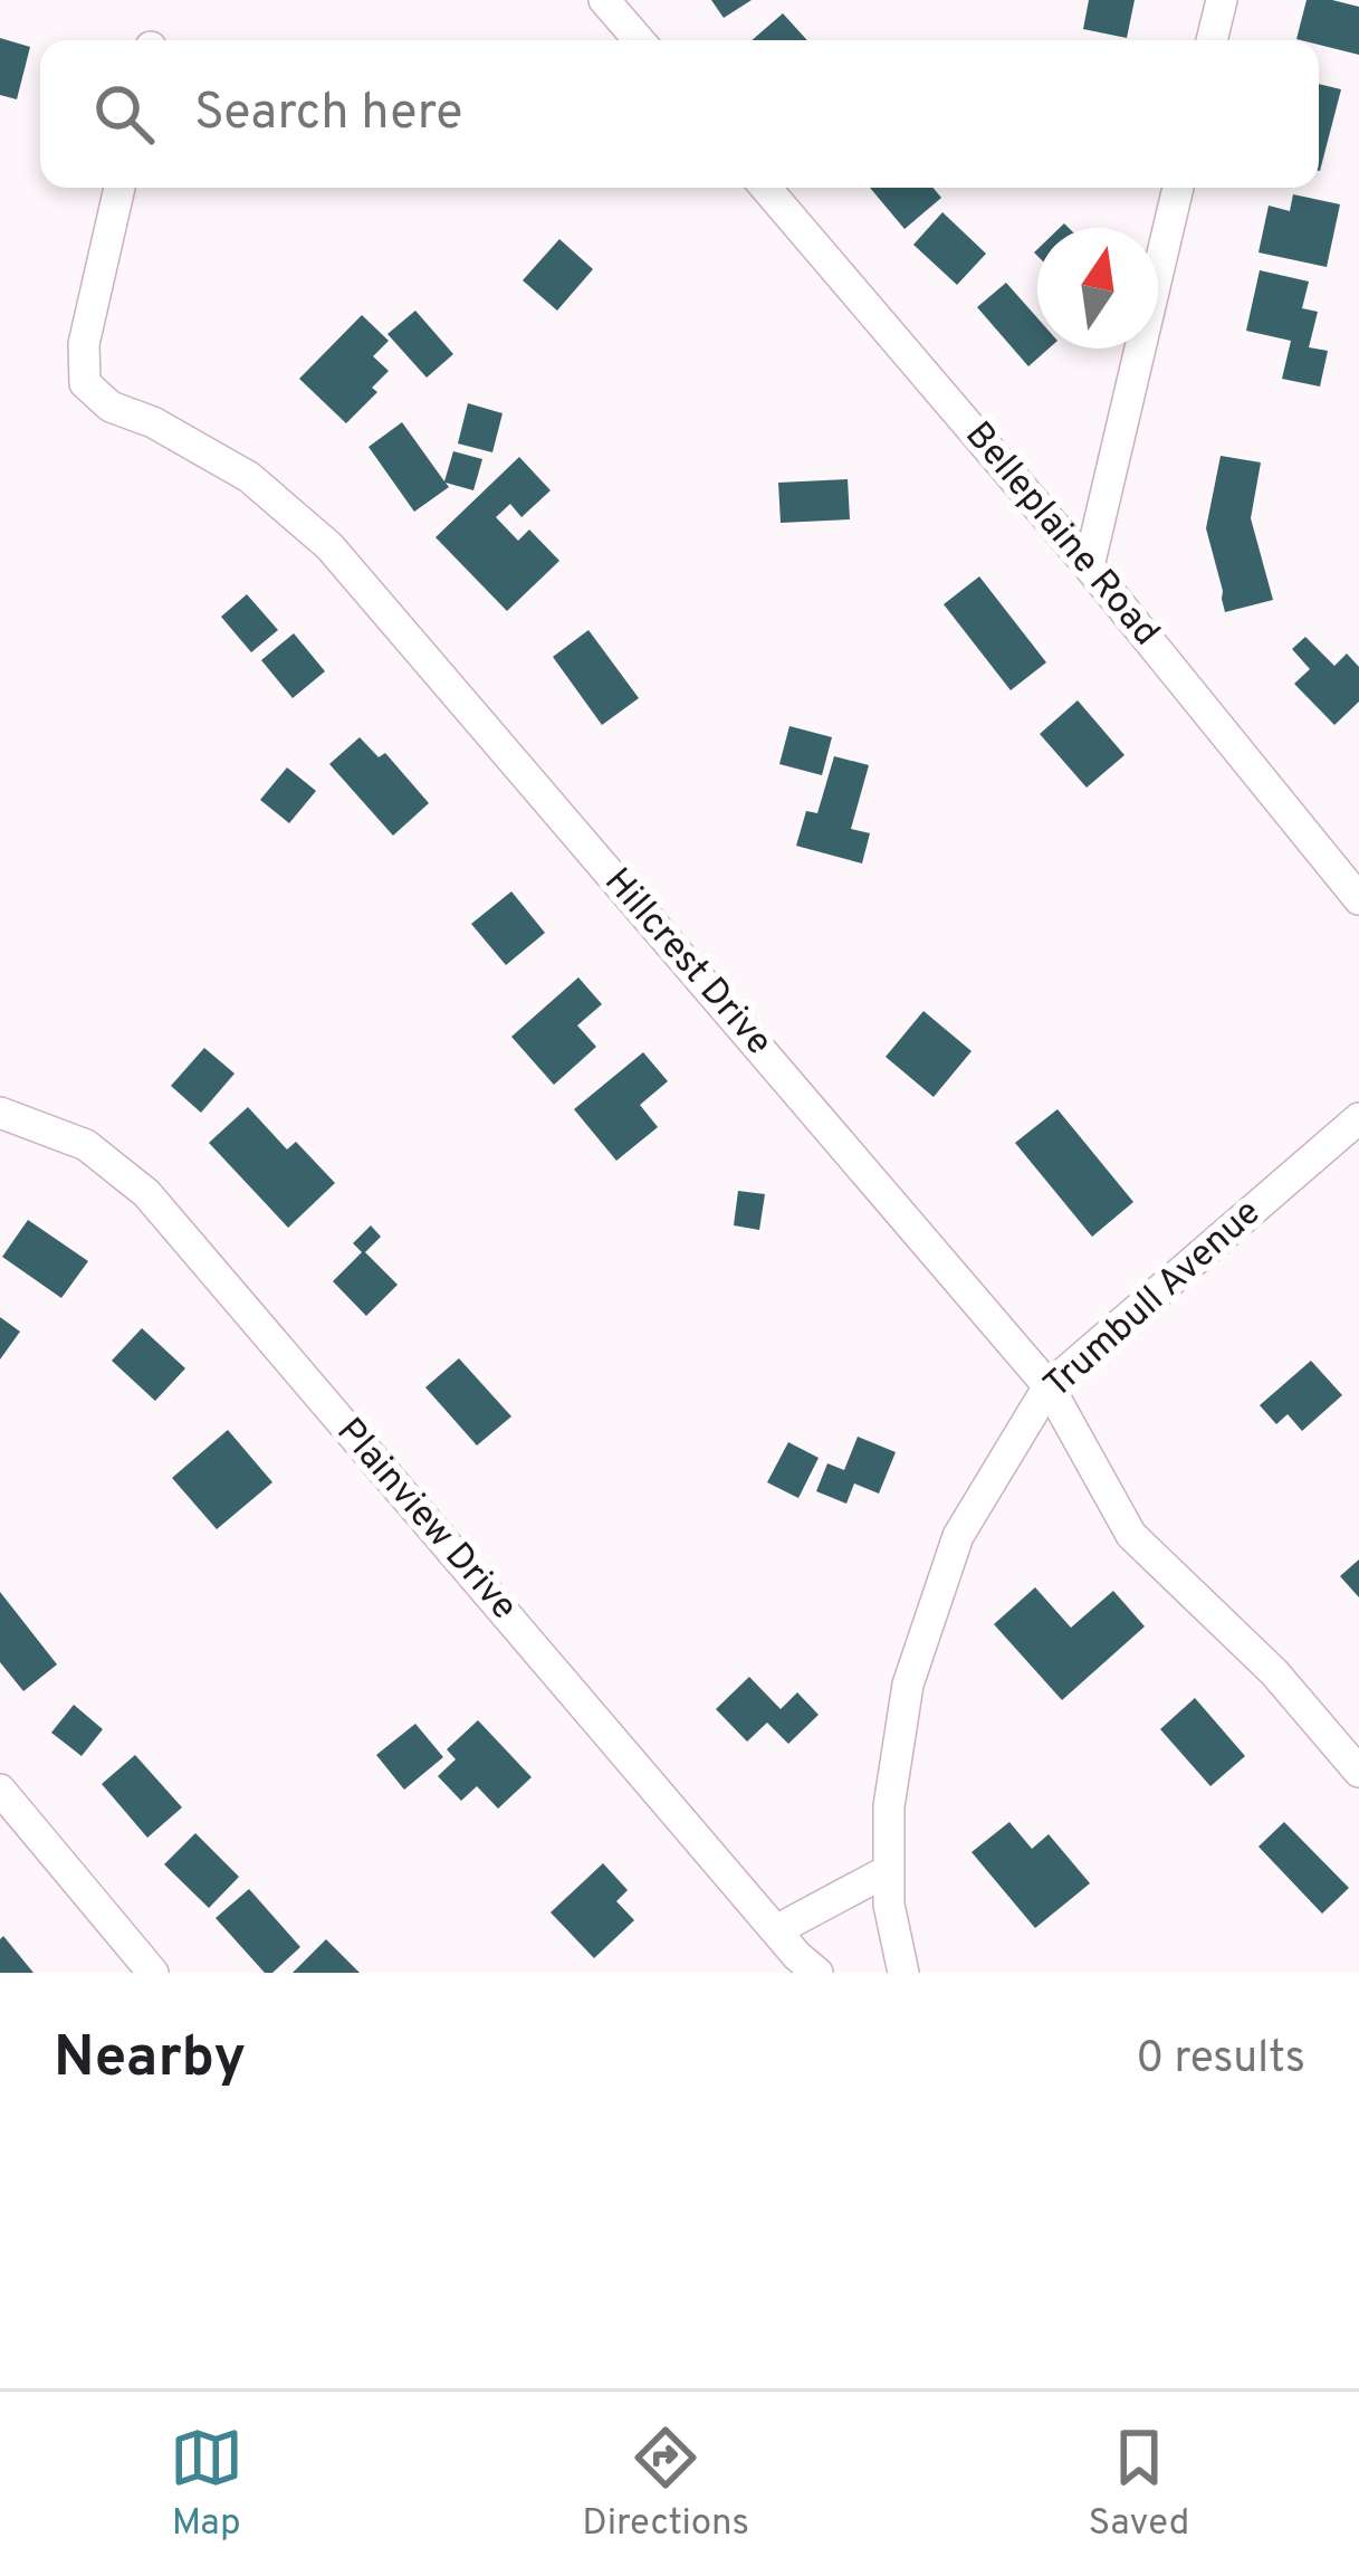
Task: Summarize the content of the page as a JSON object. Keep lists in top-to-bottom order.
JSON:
{
  "streets": {
    "street": [
      "Belleplaine Road",
      "Hillcrest Drive",
      "Trumbull Avenue",
      "Plainview Drive"
    ]
  },
  "crossings": [
    ["Hillcrest Drive", "Trumbull Avenue"]
  ],
  "north": "top",
  "page": {
    "search": "Search here",
    "heading": ["Nearby", "0 results"],
    "nav": ["Map", "Directions", "Saved"]
  }
}
